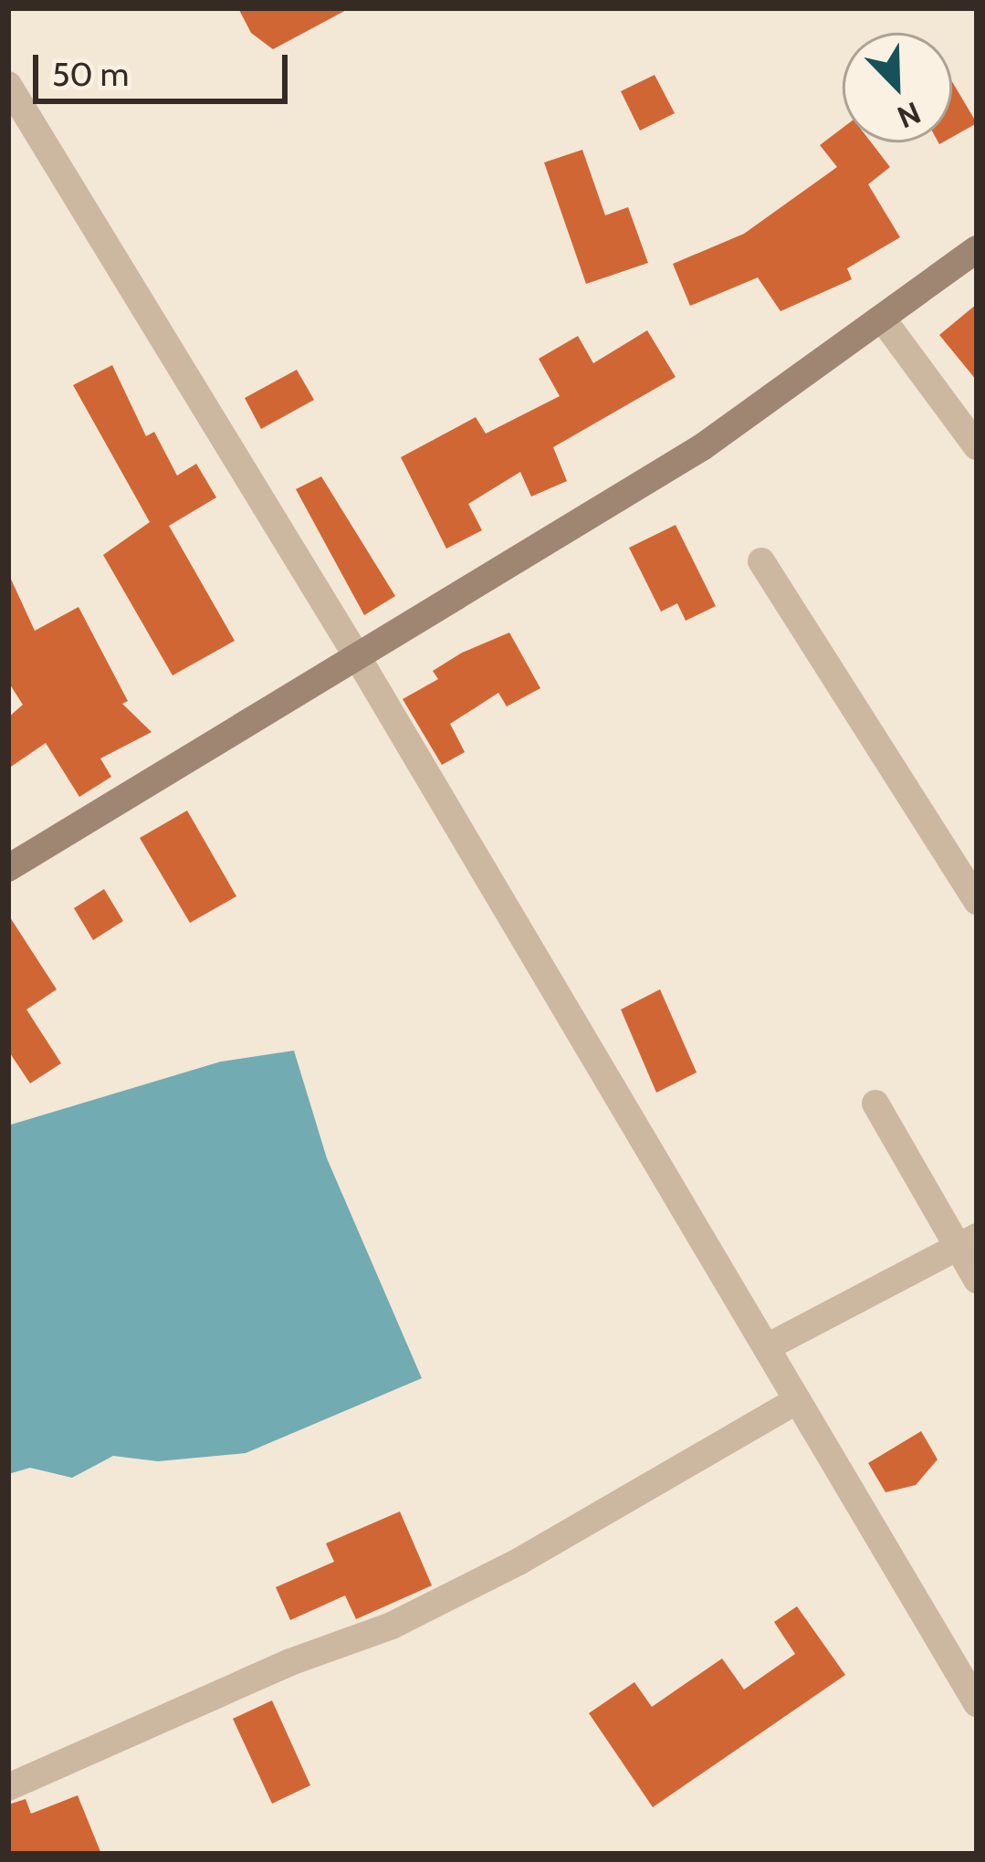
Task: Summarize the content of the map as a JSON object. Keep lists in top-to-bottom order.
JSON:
{
  "scale_bar": "50 m",
  "north": "bottom right"
}
